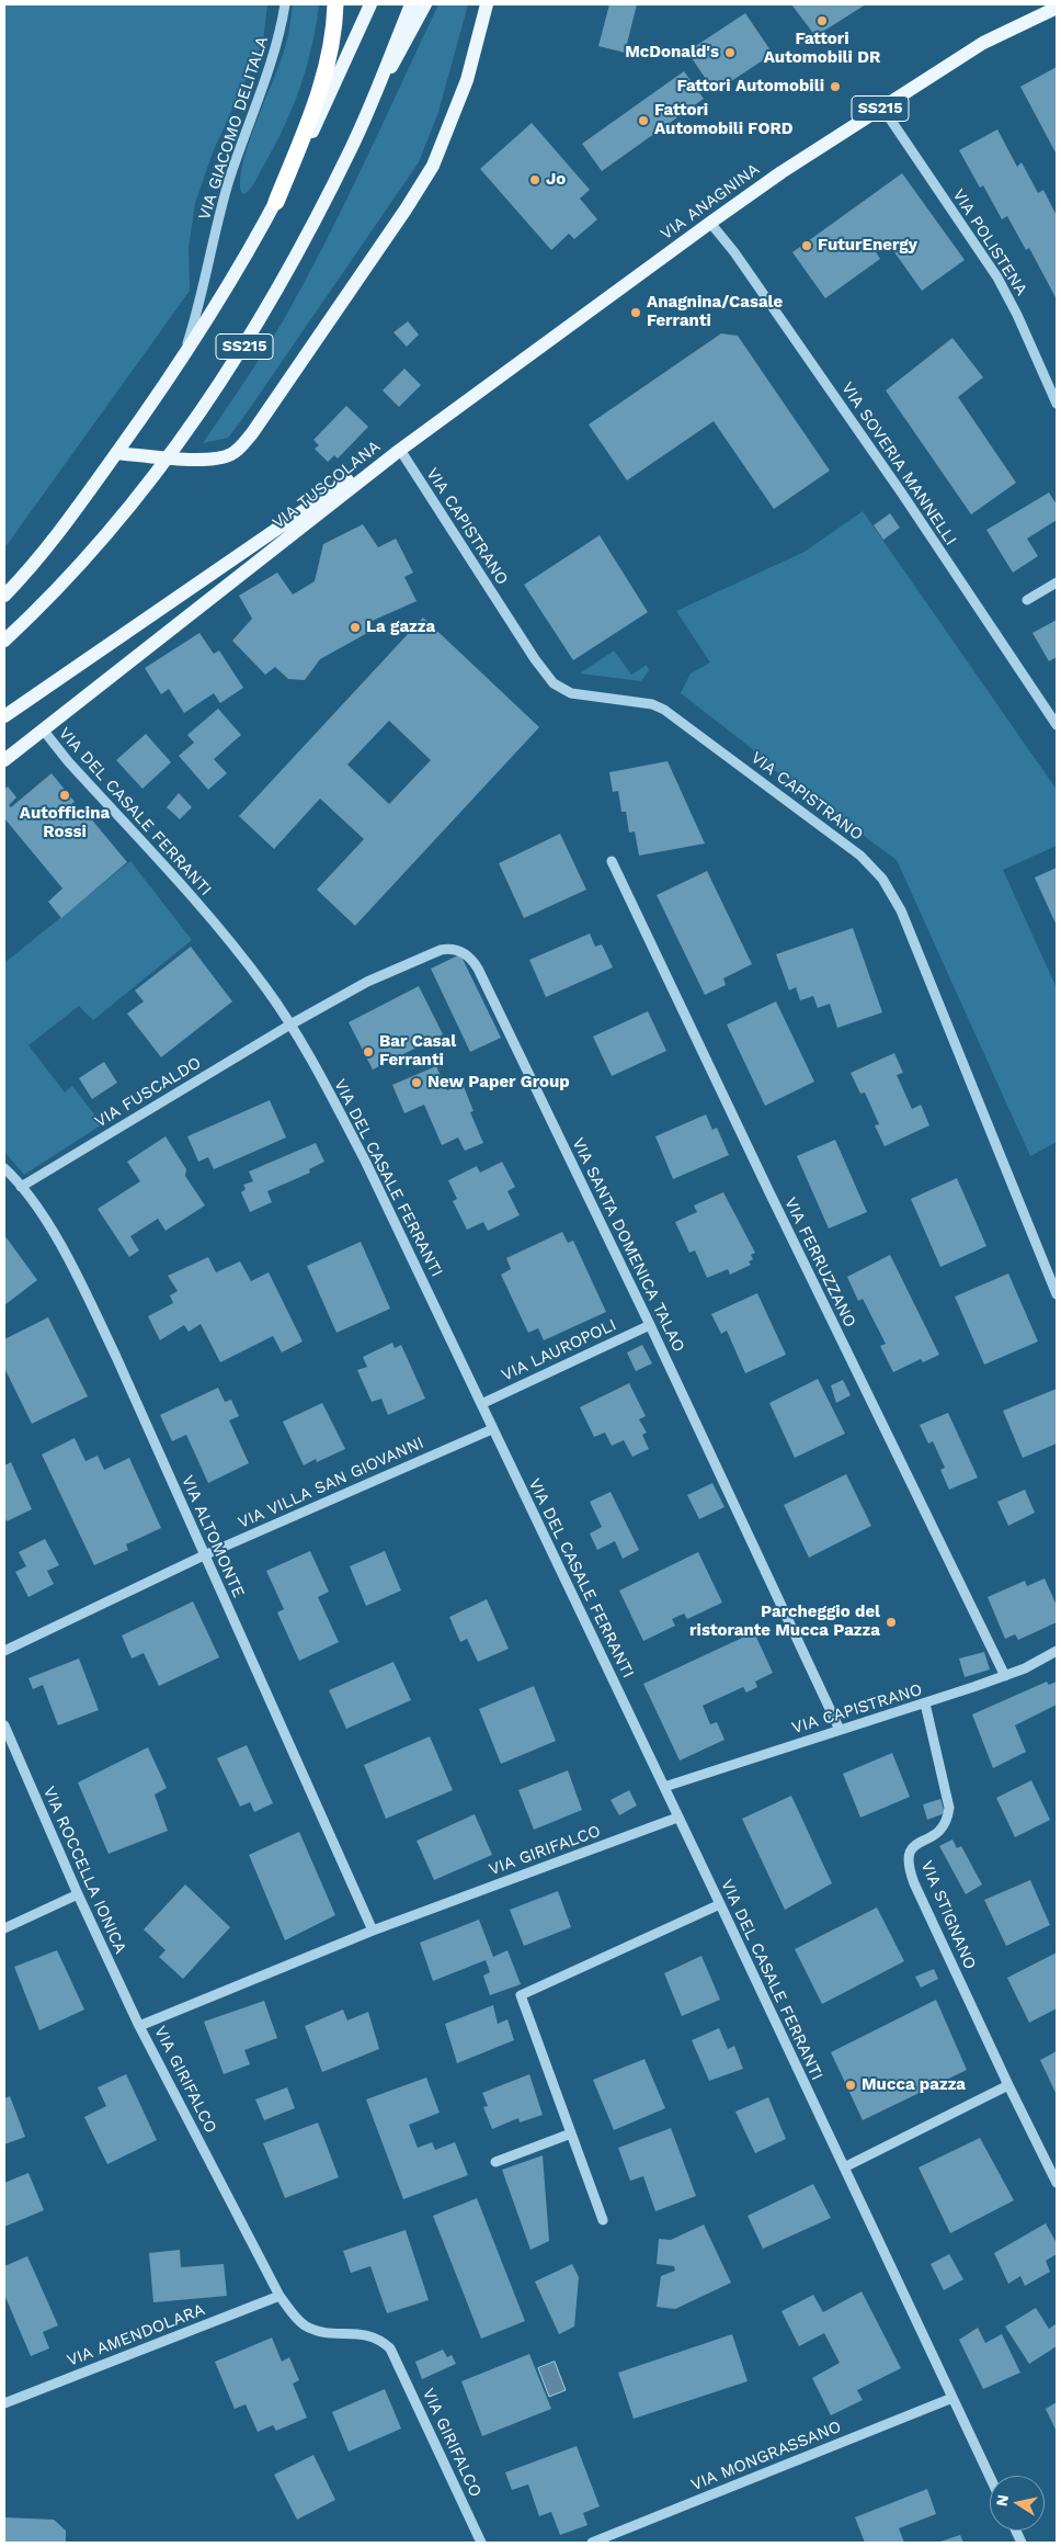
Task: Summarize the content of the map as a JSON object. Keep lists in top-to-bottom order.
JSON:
{
  "streets": {
    "main road": ["SS215", "VIA ANAGNINA", "VIA TUSCOLANA"],
    "street": [
      "VIA GIACOMO DELITALA",
      "VIA POLISTENA",
      "VIA SOVERIA MANNELLI",
      "VIA CAPISTRANO",
      "VIA DEL CASALE FERRANTI",
      "VIA FUSCALDO",
      "VIA SANTA DOMENICA TALAO",
      "VIA FERRUZZANO",
      "VIA LAUROPOLI",
      "VIA VILLA SAN GIOVANNI",
      "VIA ALTOMONTE",
      "VIA GIRIFALCO",
      "VIA ROCCELLA IONICA",
      "VIA STIGNANO",
      "VIA AMENDOLARA",
      "VIA MONGRASSANO"
    ]
  },
  "crossings": [
    ["VIA ANAGNINA", "VIA POLISTENA"],
    ["VIA ANAGNINA", "VIA SOVERIA MANNELLI"],
    ["VIA ANAGNINA", "VIA TUSCOLANA"],
    ["VIA ANAGNINA", "VIA CAPISTRANO"],
    ["VIA TUSCOLANA", "VIA CAPISTRANO"],
    ["VIA TUSCOLANA", "VIA DEL CASALE FERRANTI"],
    ["VIA CAPISTRANO", "VIA DEL CASALE FERRANTI"],
    ["VIA CAPISTRANO", "VIA SANTA DOMENICA TALAO"],
    ["VIA CAPISTRANO", "VIA FERRUZZANO"],
    ["VIA CAPISTRANO", "VIA STIGNANO"],
    ["VIA DEL CASALE FERRANTI", "VIA FUSCALDO"],
    ["VIA DEL CASALE FERRANTI", "VIA SANTA DOMENICA TALAO"],
    ["VIA DEL CASALE FERRANTI", "VIA LAUROPOLI"],
    ["VIA DEL CASALE FERRANTI", "VIA VILLA SAN GIOVANNI"],
    ["VIA DEL CASALE FERRANTI", "VIA GIRIFALCO"],
    ["VIA DEL CASALE FERRANTI", "VIA MONGRASSANO"],
    ["VIA FUSCALDO", "VIA SANTA DOMENICA TALAO"],
    ["VIA FUSCALDO", "VIA ALTOMONTE"],
    ["VIA SANTA DOMENICA TALAO", "VIA LAUROPOLI"],
    ["VIA VILLA SAN GIOVANNI", "VIA ALTOMONTE"],
    ["VIA ALTOMONTE", "VIA GIRIFALCO"],
    ["VIA GIRIFALCO", "VIA ROCCELLA IONICA"],
    ["VIA GIRIFALCO", "VIA AMENDOLARA"]
  ],
  "places": [
    "Fattori Automobili DR",
    "McDonald's",
    "Fattori Automobili",
    "Fattori Automobili FORD",
    "Jo",
    "FuturEnergy",
    "Anagnina/Casale Ferranti",
    "La gazza",
    "Autofficina Rossi",
    "Bar Casal Ferranti",
    "New Paper Group",
    "Parcheggio del ristorante Mucca Pazza",
    "Mucca pazza"
  ],
  "north": "left"
}
